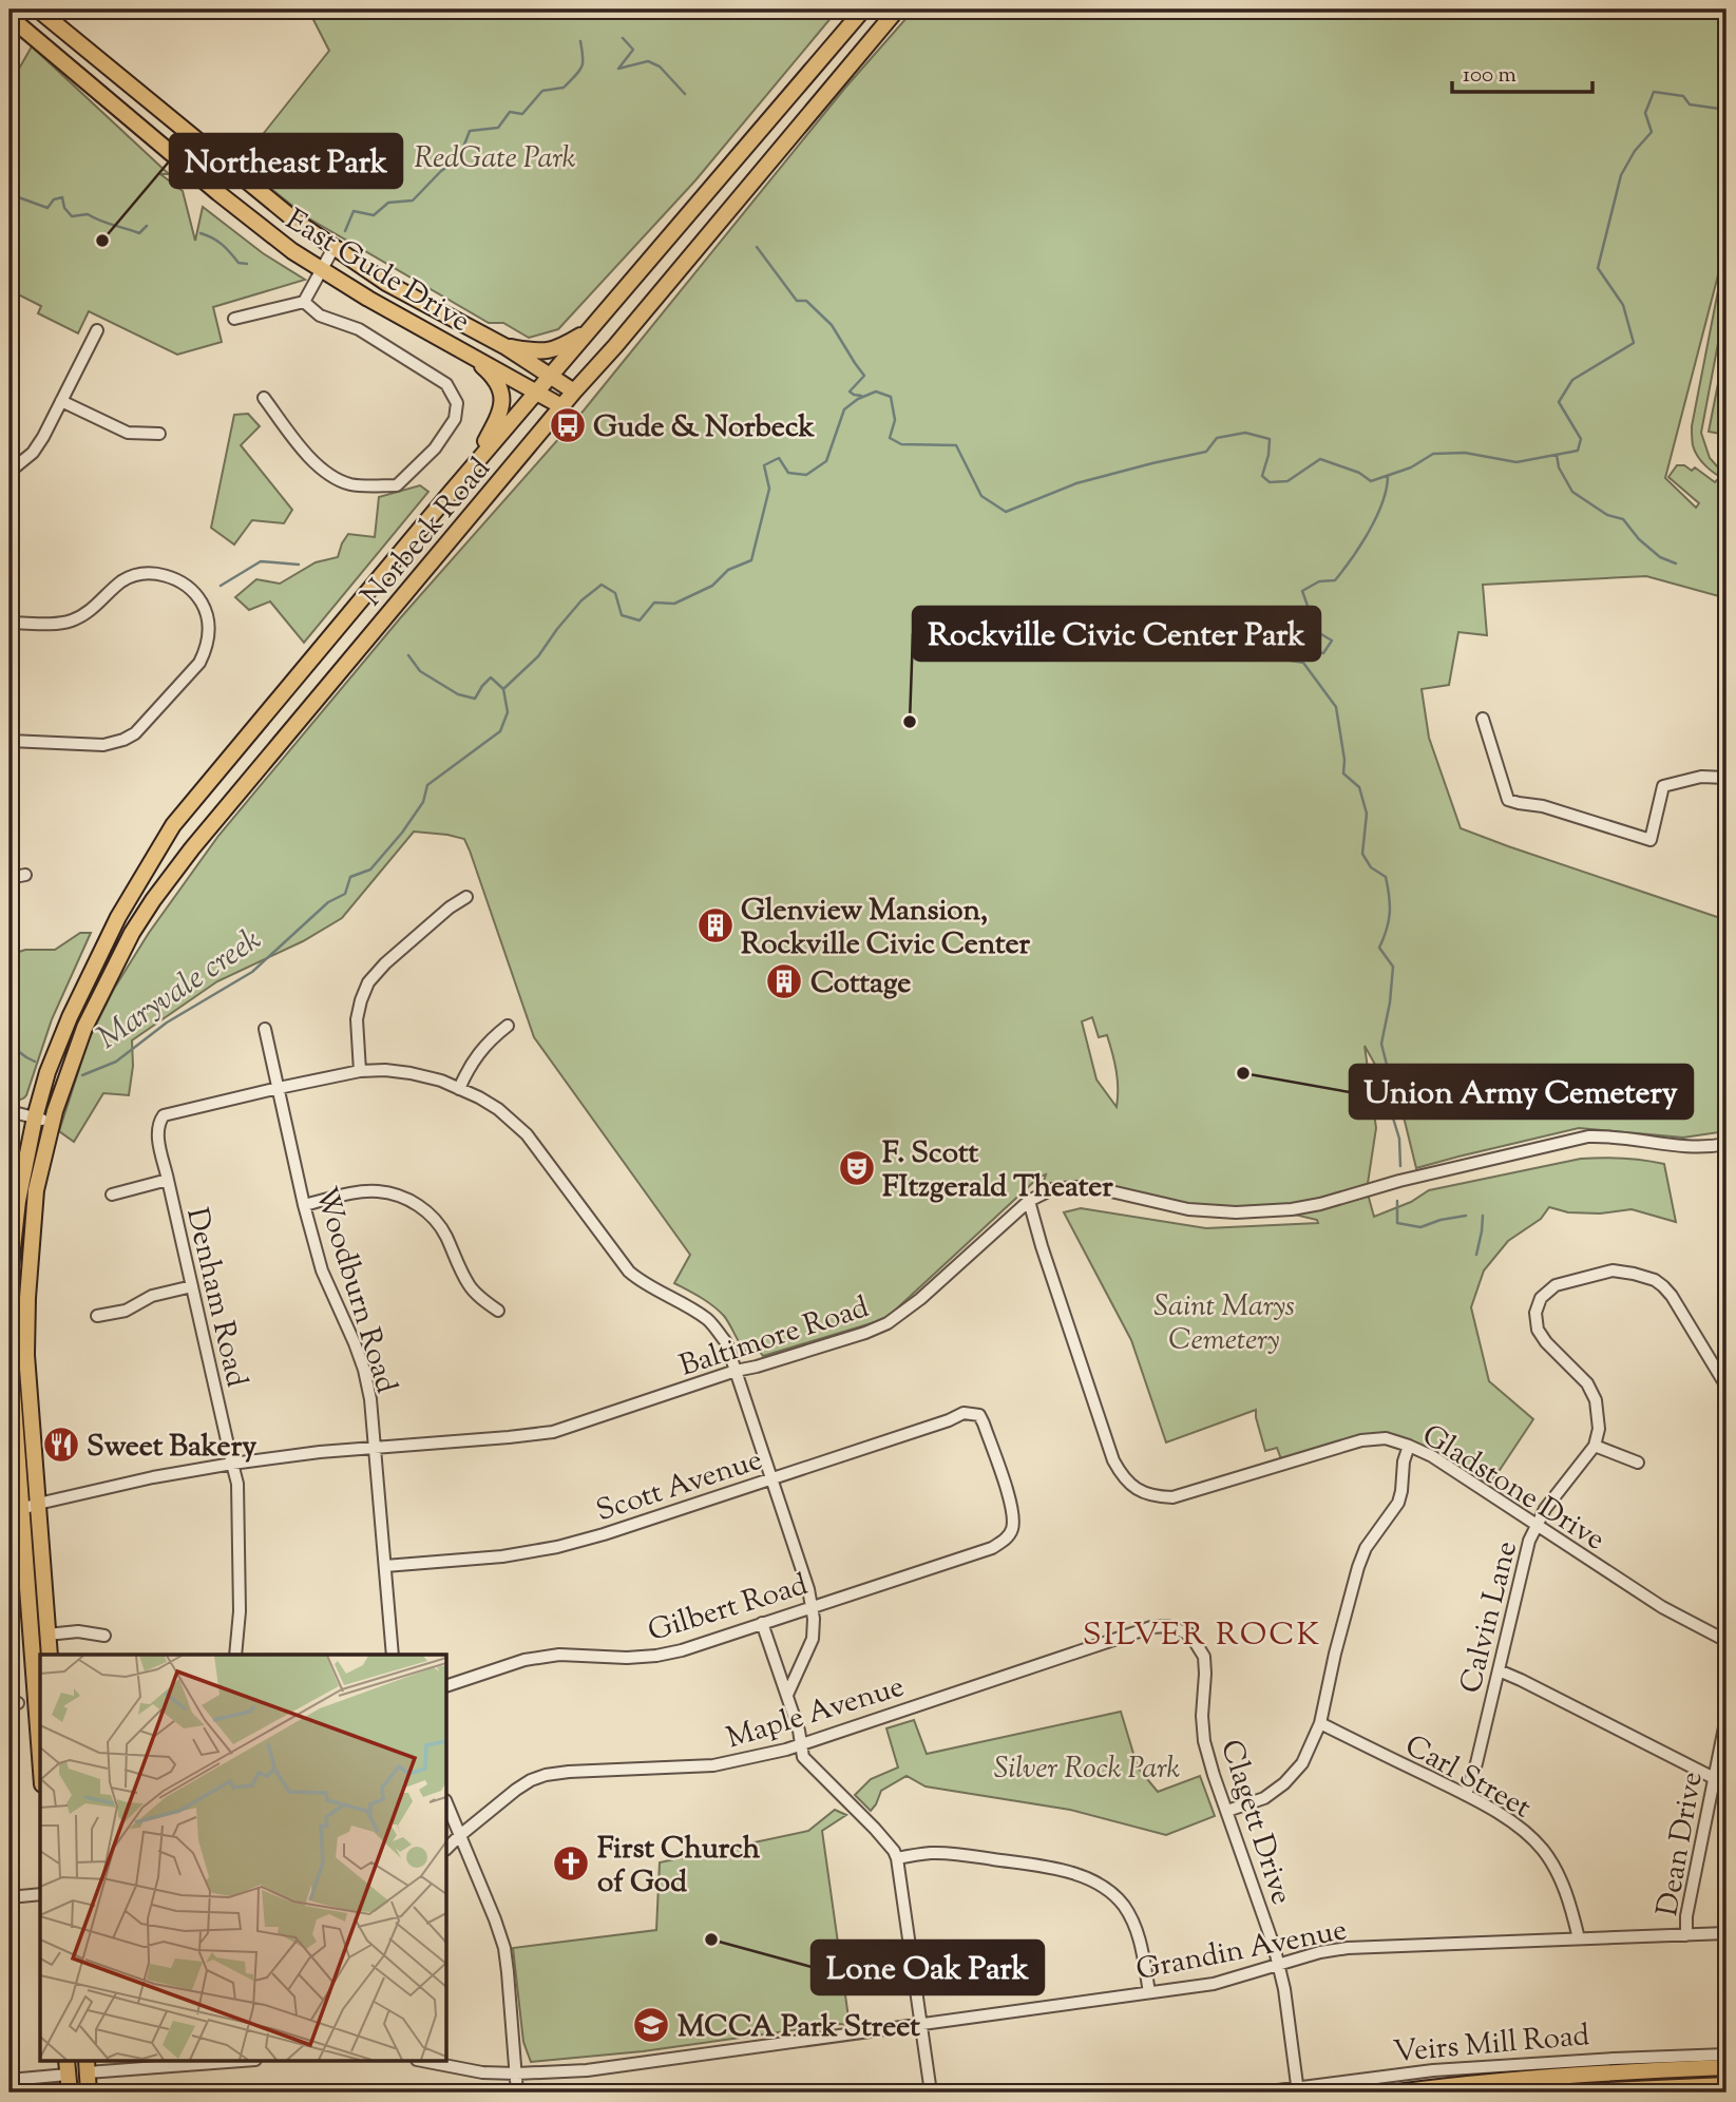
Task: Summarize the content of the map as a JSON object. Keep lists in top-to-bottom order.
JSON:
{
  "streets": {
    "main road": ["East Gude Drive", "Norbeck Road", "Veirs Mill Road"],
    "street": [
      "Woodburn Road",
      "Denham Road",
      "Baltimore Road",
      "Scott Avenue",
      "Gladstone Drive",
      "Gilbert Road",
      "Calvin Lane",
      "Maple Avenue",
      "Carl Street",
      "Clagett Drive",
      "Dean Drive",
      "Grandin Avenue"
    ]
  },
  "crossings": [
    ["East Gude Drive", "Norbeck Road"],
    ["Norbeck Road", "Baltimore Road"],
    ["Woodburn Road", "Denham Road"],
    ["Woodburn Road", "Baltimore Road"],
    ["Woodburn Road", "Scott Avenue"],
    ["Denham Road", "Baltimore Road"],
    ["Baltimore Road", "Gladstone Drive"],
    ["Scott Avenue", "Gilbert Road"],
    ["Gladstone Drive", "Calvin Lane"],
    ["Calvin Lane", "Carl Street"],
    ["Maple Avenue", "Clagett Drive"],
    ["Carl Street", "Grandin Avenue"],
    ["Clagett Drive", "Grandin Avenue"],
    ["Clagett Drive", "Veirs Mill Road"],
    ["Dean Drive", "Grandin Avenue"]
  ],
  "districts": ["SILVER ROCK"],
  "water": ["Maryvale creek"],
  "parks": ["RedGate Park", "Saint Marys Cemetery", "Silver Rock Park"],
  "places": {
    "other": [
      "Northeast Park",
      "Rockville Civic Center Park",
      "Union Army Cemetery",
      "Lone Oak Park"
    ],
    "bus stop": ["Gude & Norbeck"],
    "building": ["Glenview Mansion, Rockville Civic Center", "Cottage"],
    "theatre": ["F. Scott FItzgerald Theater"],
    "restaurant": ["Sweet Bakery"],
    "church": ["First Church of God"],
    "school or university": ["MCCA Park Street"]
  },
  "scale_bar": "100 m"
}
